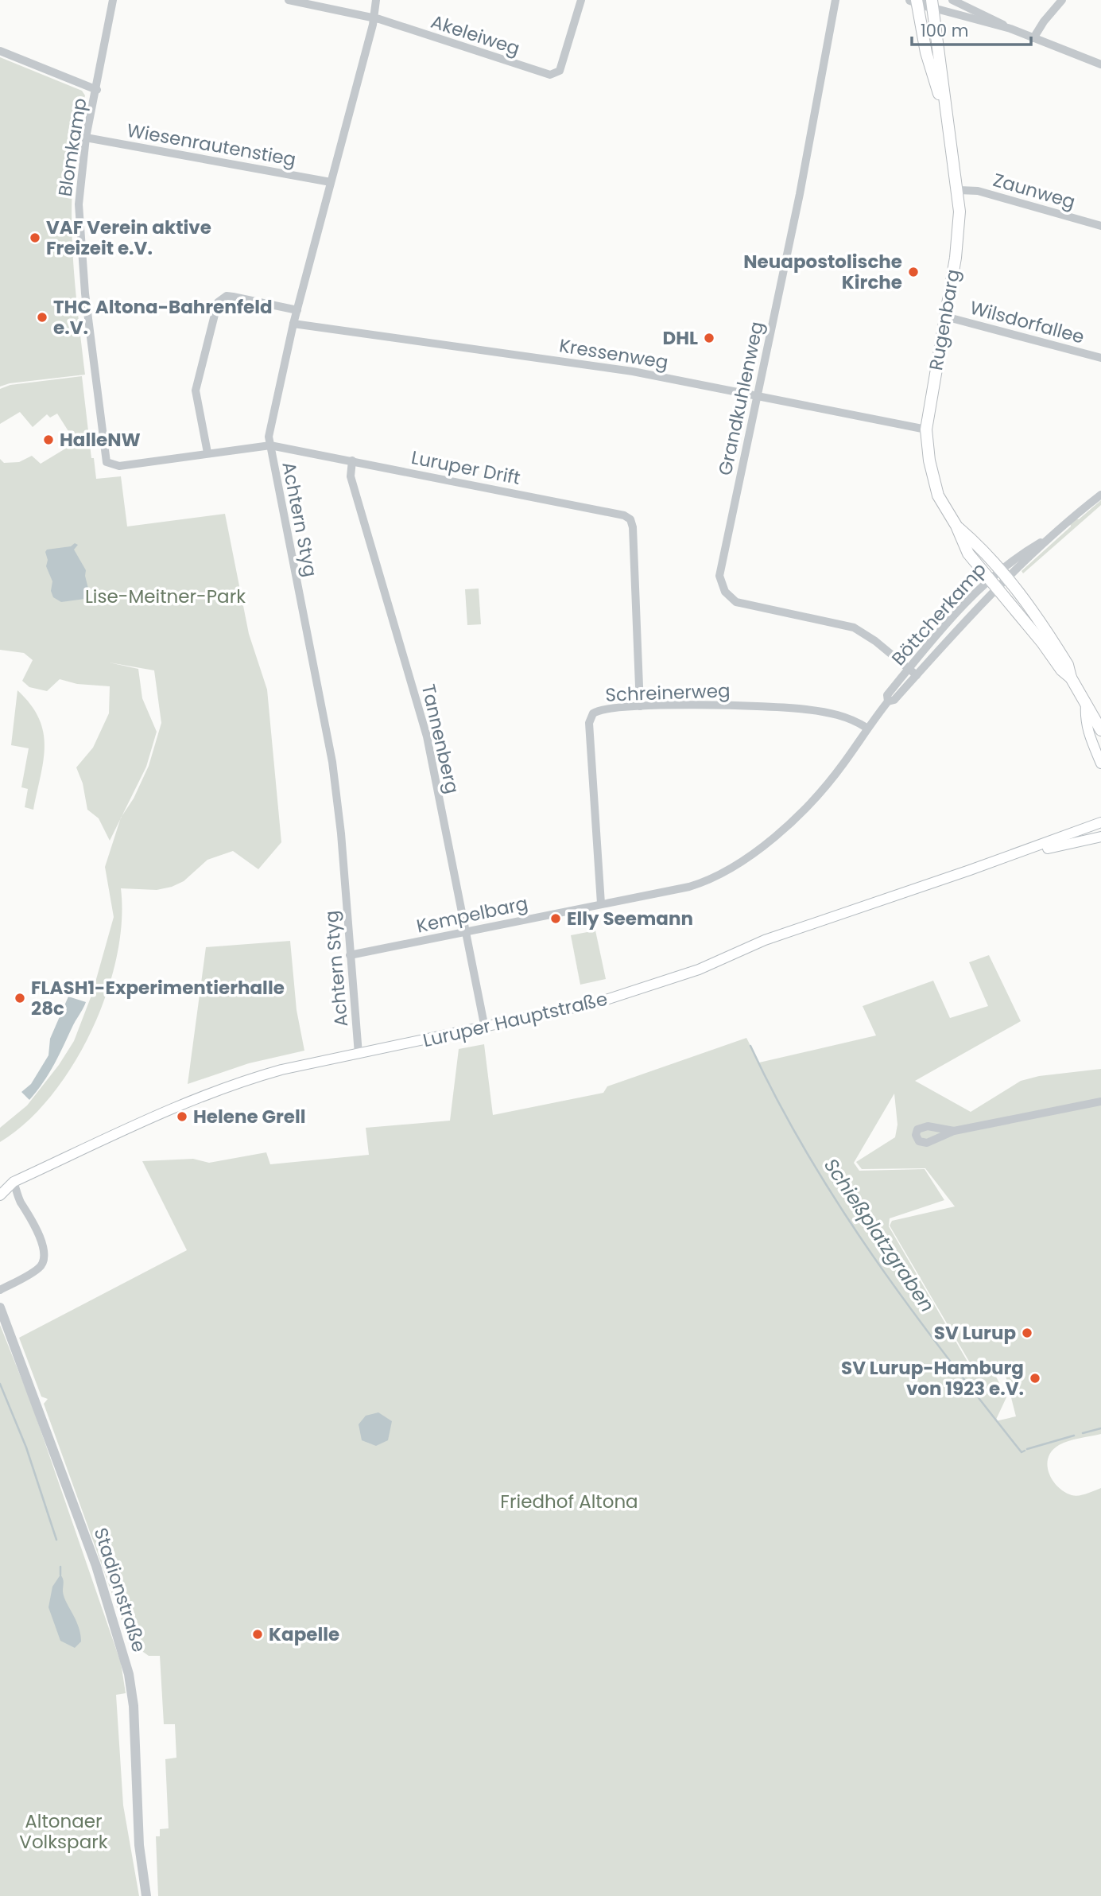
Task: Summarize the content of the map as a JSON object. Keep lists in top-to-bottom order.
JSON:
{
  "streets": {
    "main road": ["Rugenbarg", "Luruper Hauptstraße"],
    "street": [
      "Akeleiweg",
      "Wiesenrautenstieg",
      "Blomkamp",
      "Zaunweg",
      "Wilsdorfallee",
      "Kressenweg",
      "Grandkuhlenweg",
      "Luruper Drift",
      "Achtern Styg",
      "Böttcherkamp",
      "Schreinerweg",
      "Tannenberg",
      "Kempelbarg",
      "Stadionstraße"
    ]
  },
  "crossings": [
    ["Akeleiweg", "Achtern Styg"],
    ["Wiesenrautenstieg", "Blomkamp"],
    ["Wiesenrautenstieg", "Achtern Styg"],
    ["Blomkamp", "Luruper Drift"],
    ["Zaunweg", "Rugenbarg"],
    ["Rugenbarg", "Wilsdorfallee"],
    ["Rugenbarg", "Kressenweg"],
    ["Rugenbarg", "Böttcherkamp"],
    ["Kressenweg", "Grandkuhlenweg"],
    ["Kressenweg", "Achtern Styg"],
    ["Grandkuhlenweg", "Böttcherkamp"],
    ["Luruper Drift", "Achtern Styg"],
    ["Luruper Drift", "Schreinerweg"],
    ["Luruper Drift", "Tannenberg"],
    ["Achtern Styg", "Kempelbarg"],
    ["Achtern Styg", "Luruper Hauptstraße"],
    ["Böttcherkamp", "Schreinerweg"],
    ["Böttcherkamp", "Kempelbarg"],
    ["Schreinerweg", "Kempelbarg"],
    ["Tannenberg", "Kempelbarg"],
    ["Tannenberg", "Luruper Hauptstraße"]
  ],
  "water": ["Schießplatzgraben"],
  "parks": ["Lise-Meitner-Park", "Friedhof Altona", "Altonaer Volkspark"],
  "places": [
    "VAF Verein aktive Freizeit e.V.",
    "Neuapostolische Kirche",
    "THC Altona-Bahrenfeld e.V.",
    "DHL",
    "HalleNW",
    "Elly Seemann",
    "FLASH1-Experimentierhalle 28c",
    "Helene Grell",
    "SV Lurup",
    "SV Lurup-Hamburg von 1923 e.V.",
    "Kapelle"
  ],
  "scale_bar": "100 m"
}
